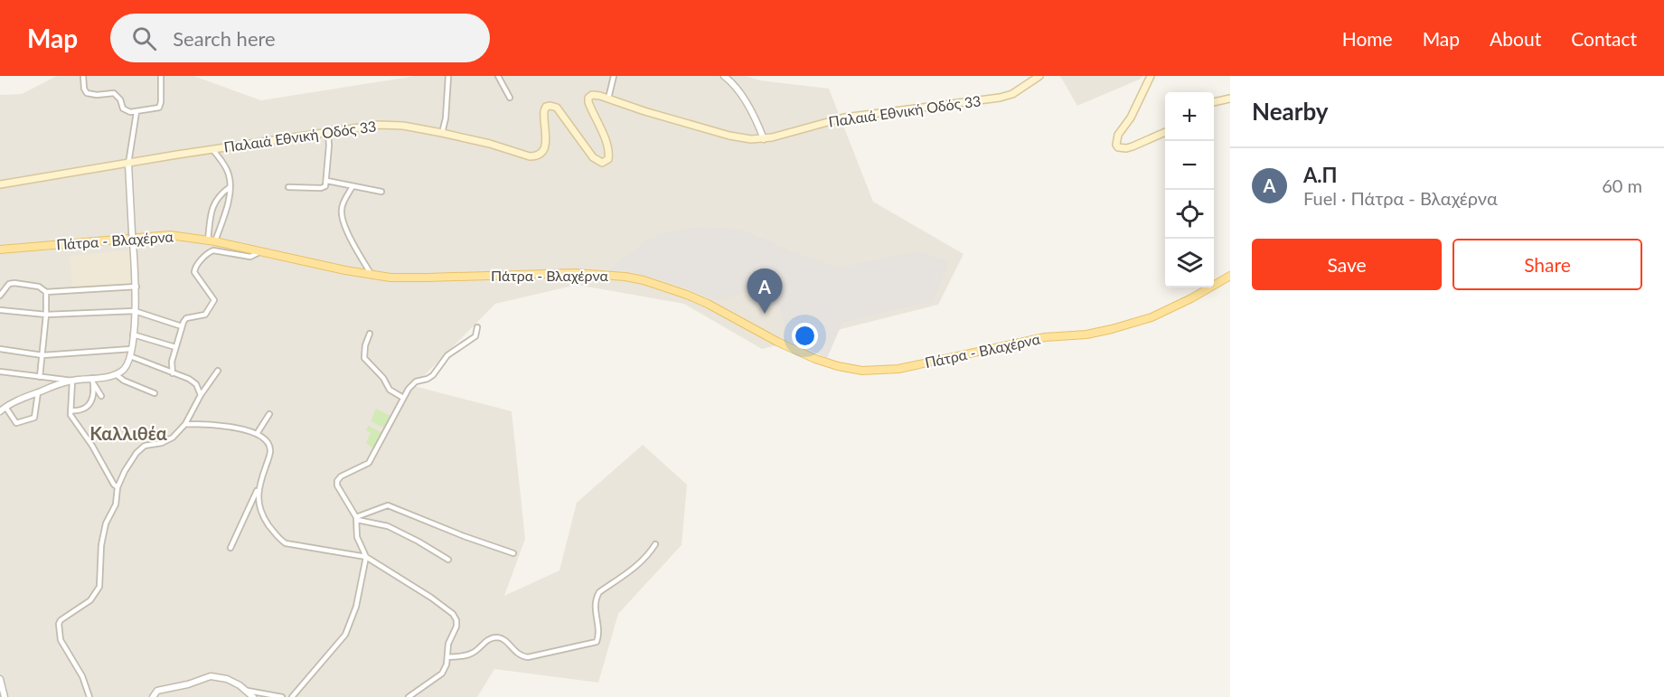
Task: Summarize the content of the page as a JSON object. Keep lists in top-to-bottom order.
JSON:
{
  "streets": {
    "main road": ["Παλαιά Εθνική Οδός 33", "Πάτρα - Βλαχέρνα"]
  },
  "districts": ["Καλλιθέα"],
  "page": {
    "header": "Map",
    "search": "Search here",
    "nav": [
      "Home",
      "Map",
      "About",
      "Contact"
    ],
    "heading": "Nearby",
    "map_buttons": ["+", "−"],
    "list": [
      {
        "mark": "A",
        "name": "Α.Π",
        "note": "Fuel · Πάτρα - Βλαχέρνα",
        "value": "60 m"
      }
    ],
    "buttons": ["Save", "Share"],
    "pins": "A"
  }
}
